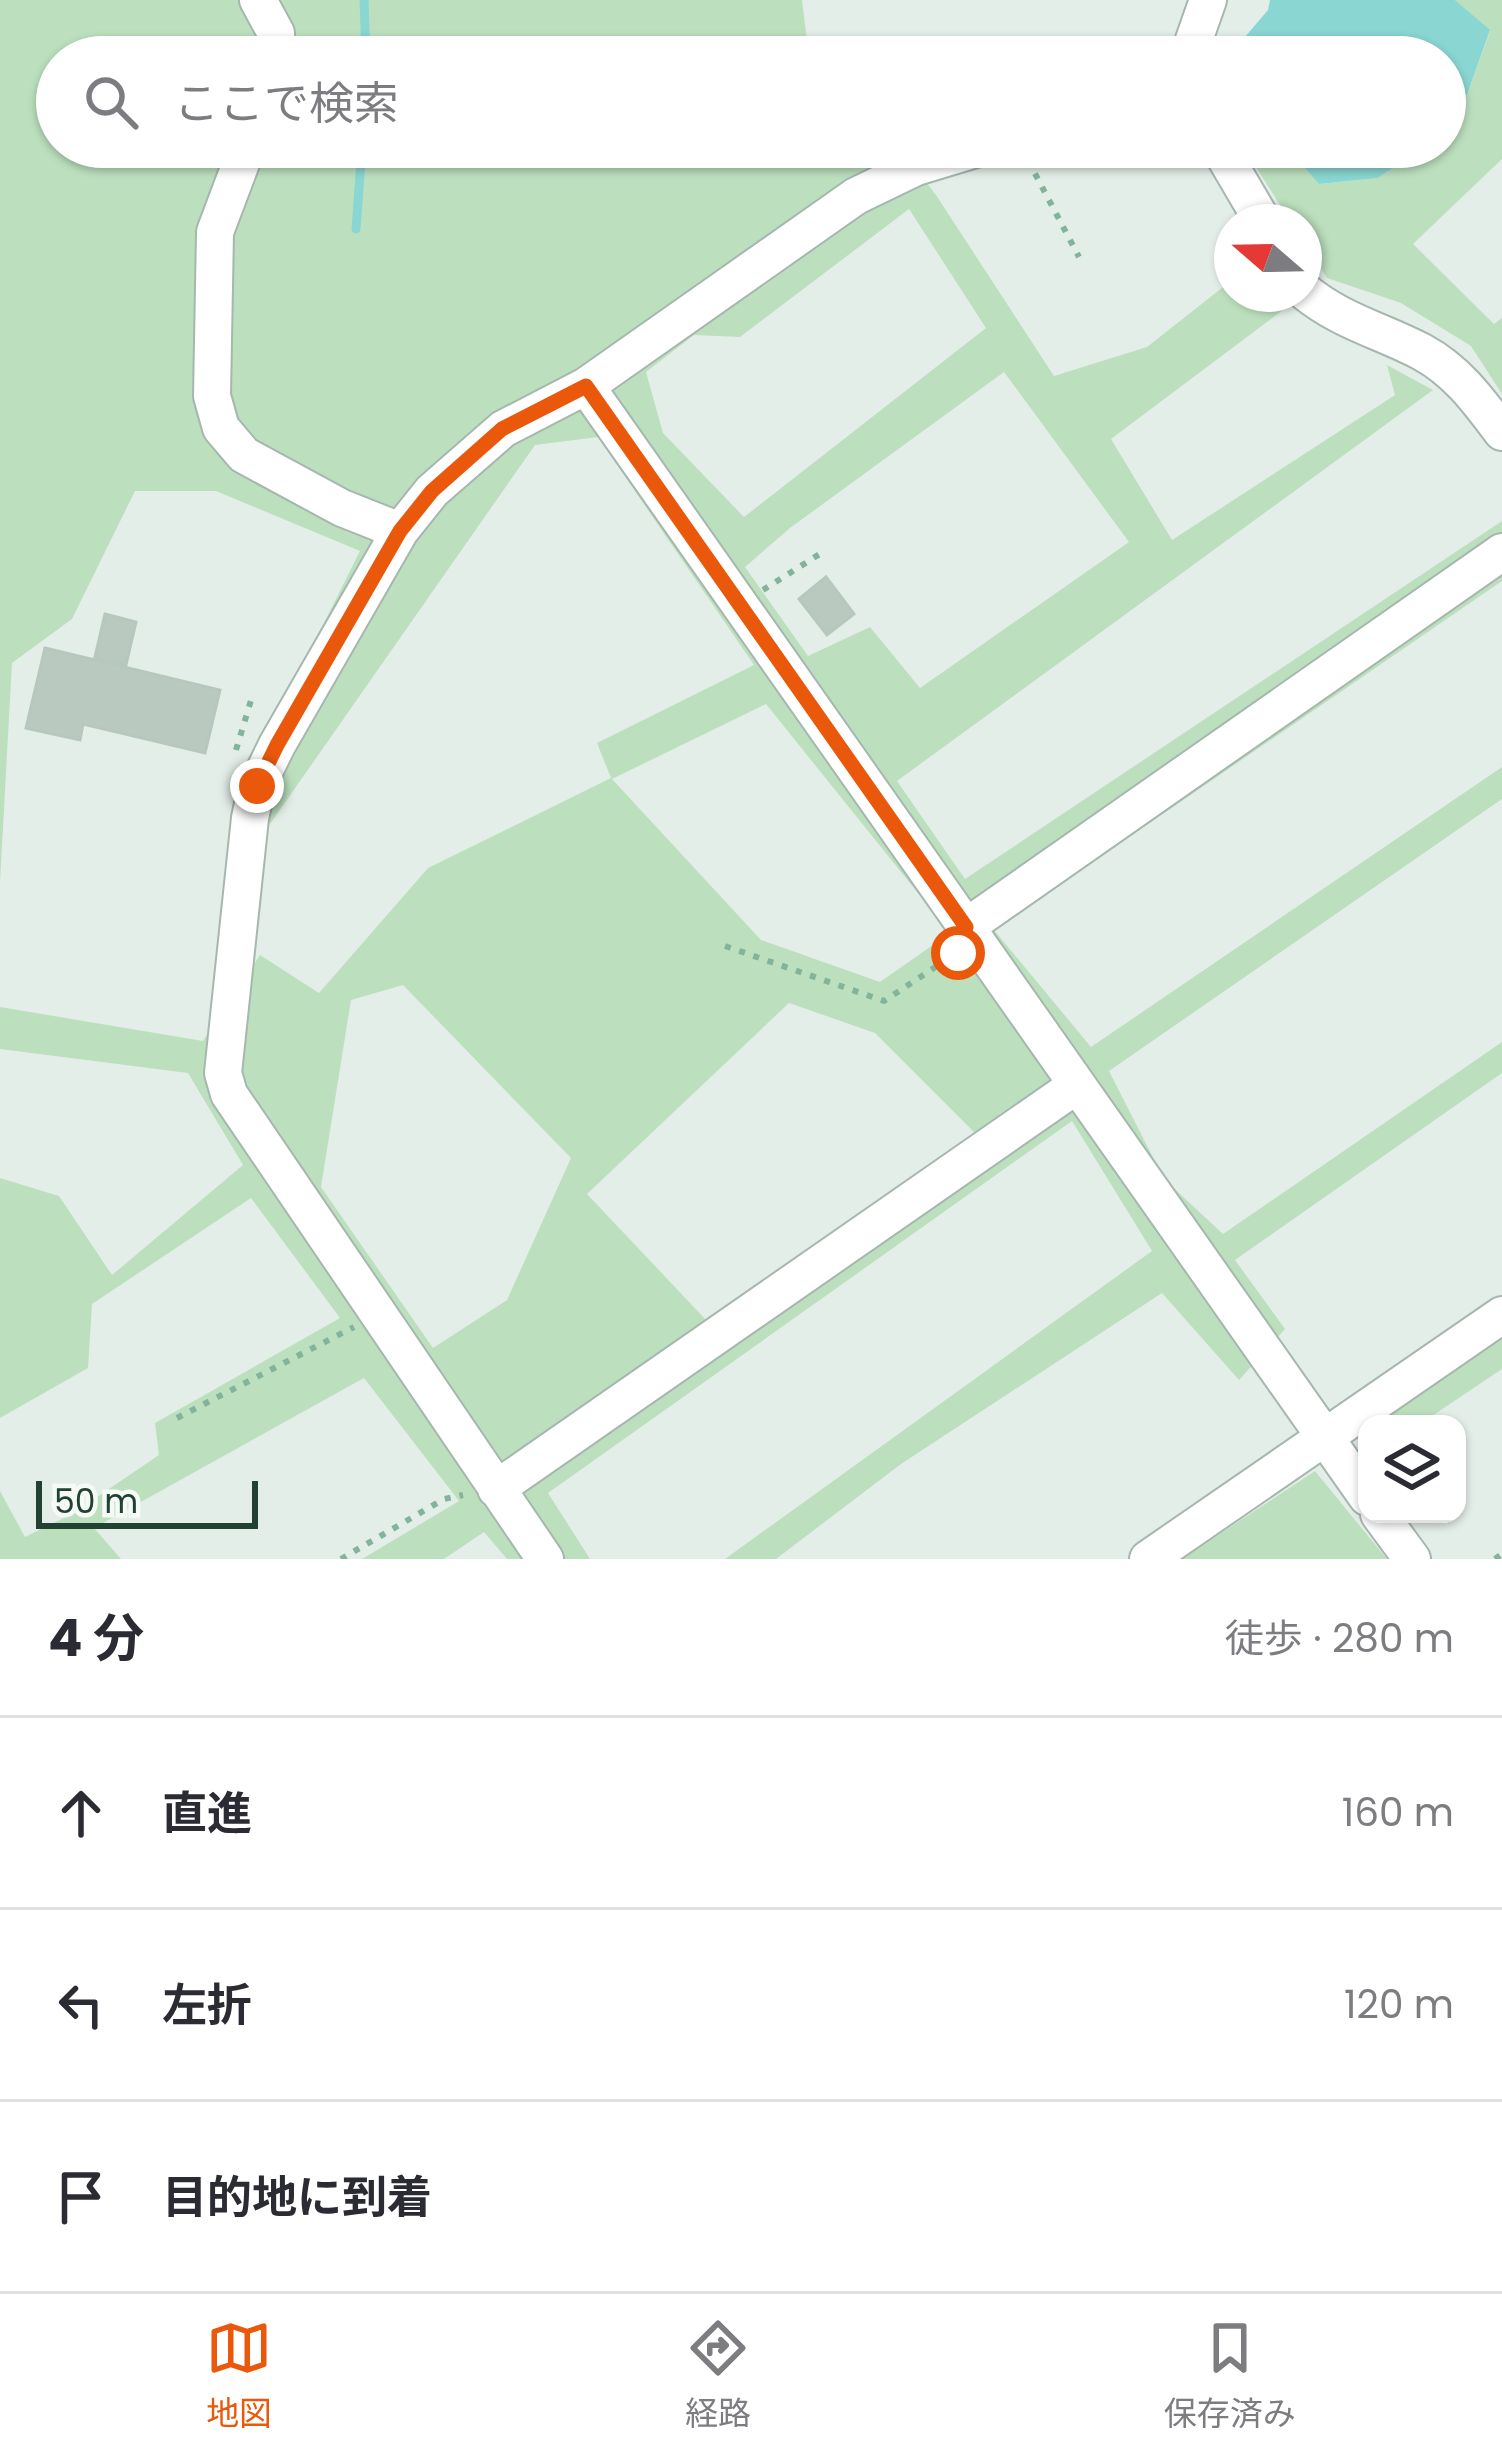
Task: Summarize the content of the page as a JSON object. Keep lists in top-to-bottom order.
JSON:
{
  "scale_bar": "50 m",
  "north": "left",
  "page": {
    "search": "ここで検索",
    "scale": "50 m",
    "heading": ["4 分", "徒歩 · 280 m"],
    "list": [
      ["直進", "160 m"],
      ["左折", "120 m"],
      "目的地に到着"
    ],
    "nav": ["地図", "経路", "保存済み"]
  }
}
